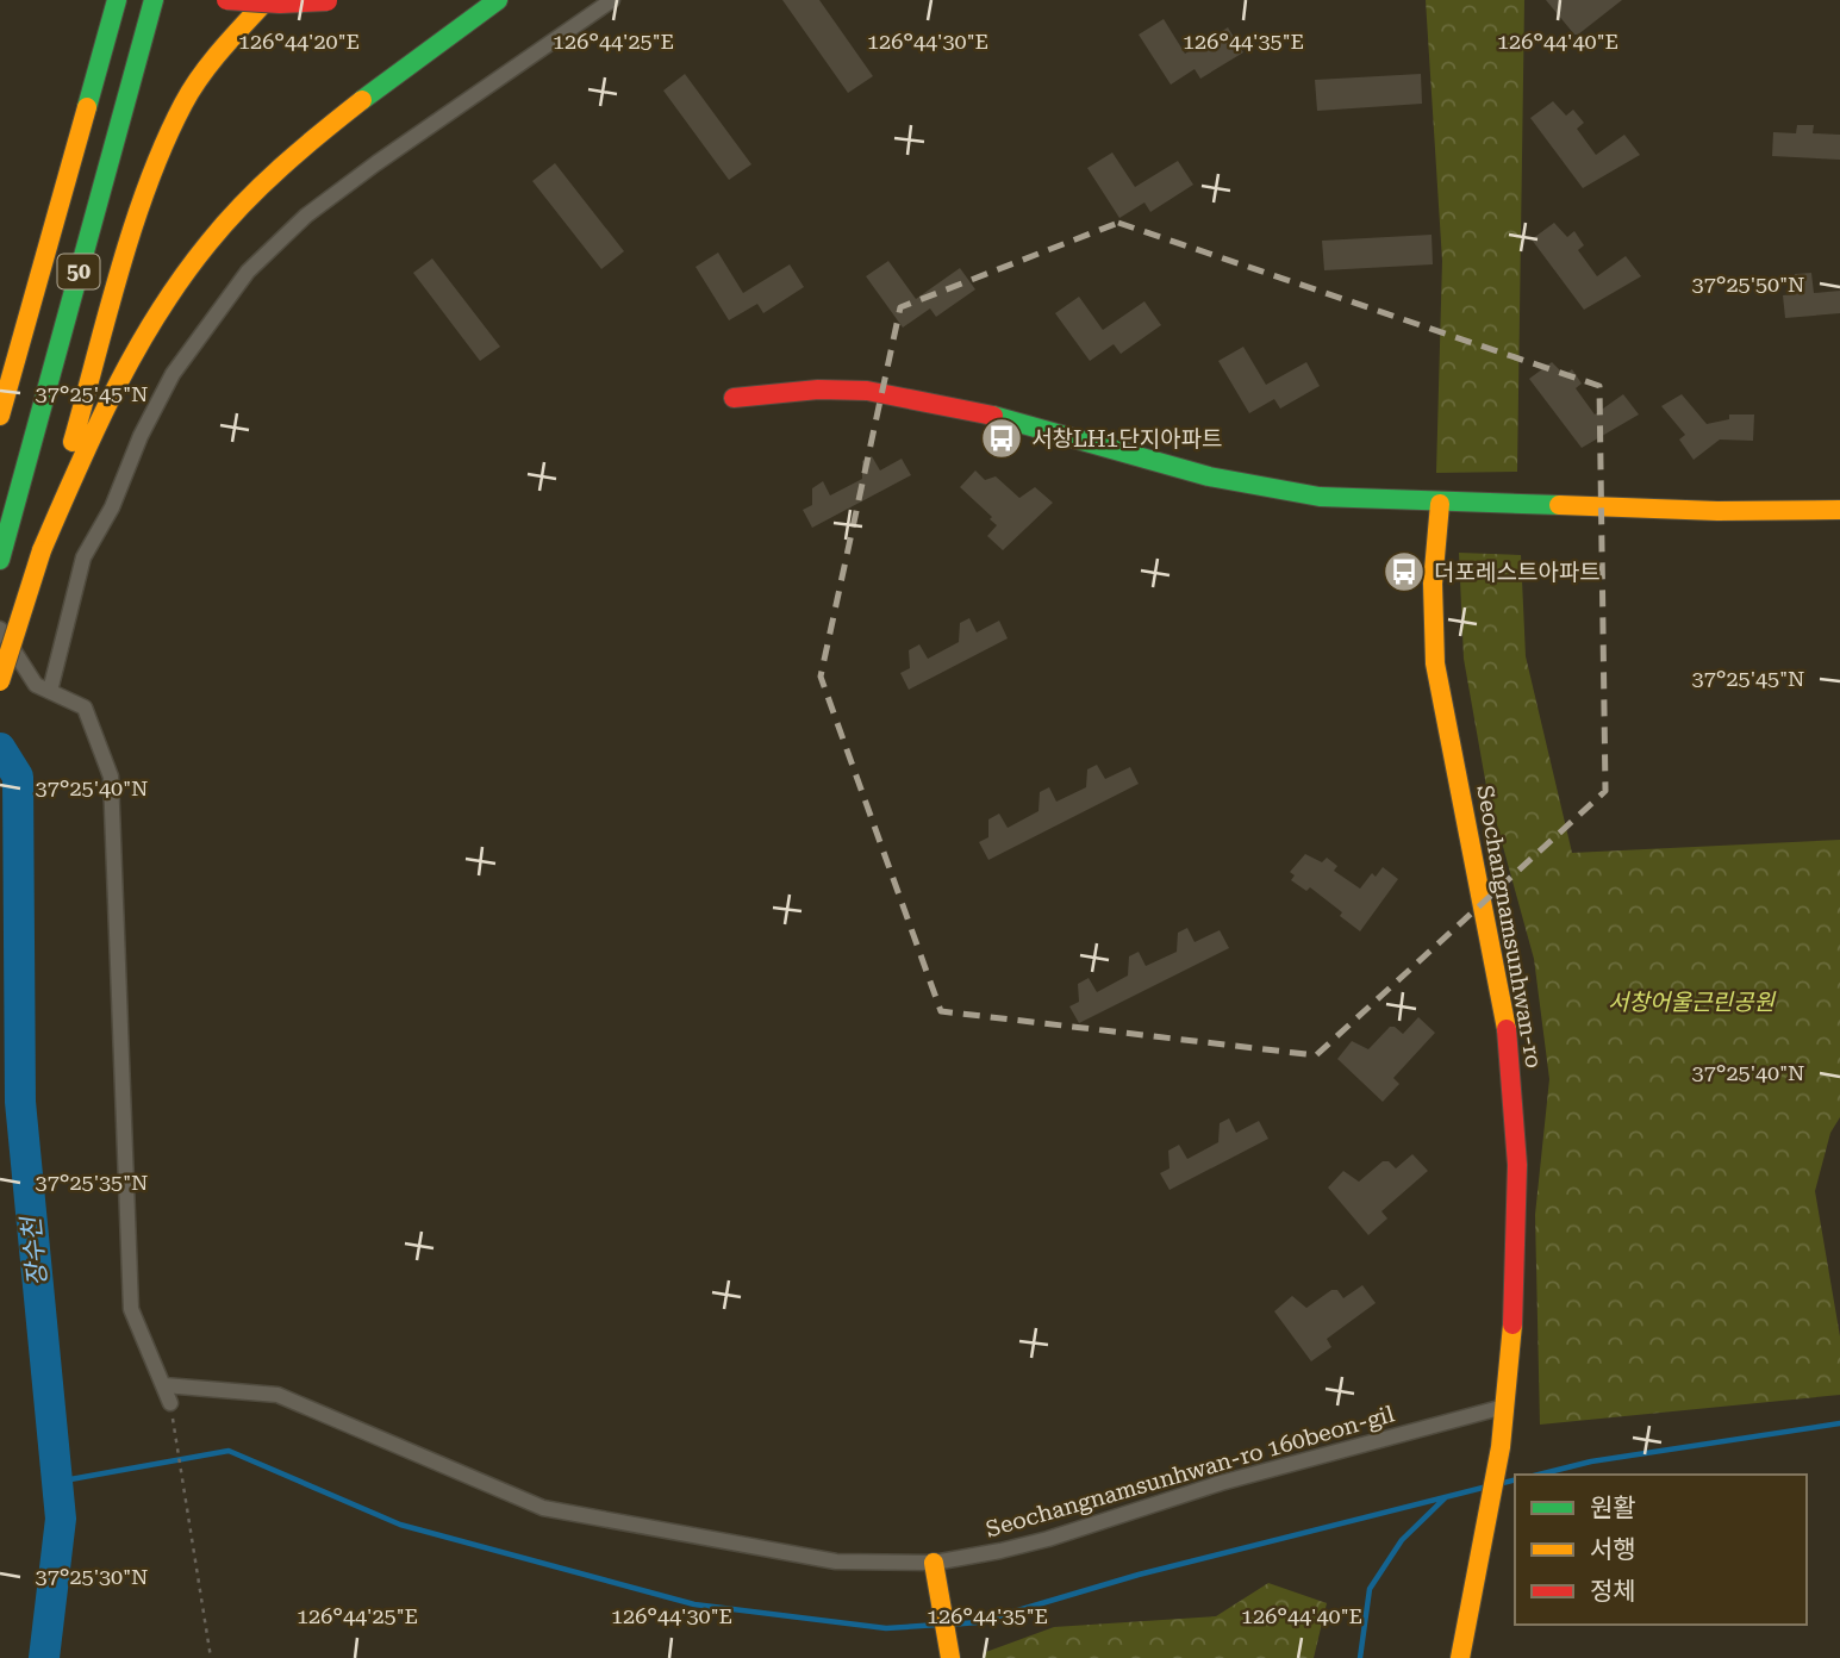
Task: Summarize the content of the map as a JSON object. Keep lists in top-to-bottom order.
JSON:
{
  "streets": {
    "main road": ["50", "Seochangnamsunhwan-ro"],
    "street": ["Seochangnamsunhwan-ro 160beon-gil"]
  },
  "crossings": [
    ["Seochangnamsunhwan-ro", "Seochangnamsunhwan-ro 160beon-gil"]
  ],
  "water": ["장수천"],
  "parks": ["서창어울근린공원"],
  "places": {
    "bus stop": ["서창LH1단지아파트", "더포레스트아파트"]
  },
  "legend": ["원활", "서행", "정체"],
  "coordinates": [
    "126°44'20\"E",
    "126°44'25\"E",
    "126°44'30\"E",
    "126°44'35\"E",
    "126°44'40\"E",
    "37°25'50\"N",
    "37°25'45\"N",
    "37°25'40\"N",
    "37°25'35\"N",
    "37°25'30\"N"
  ]
}
